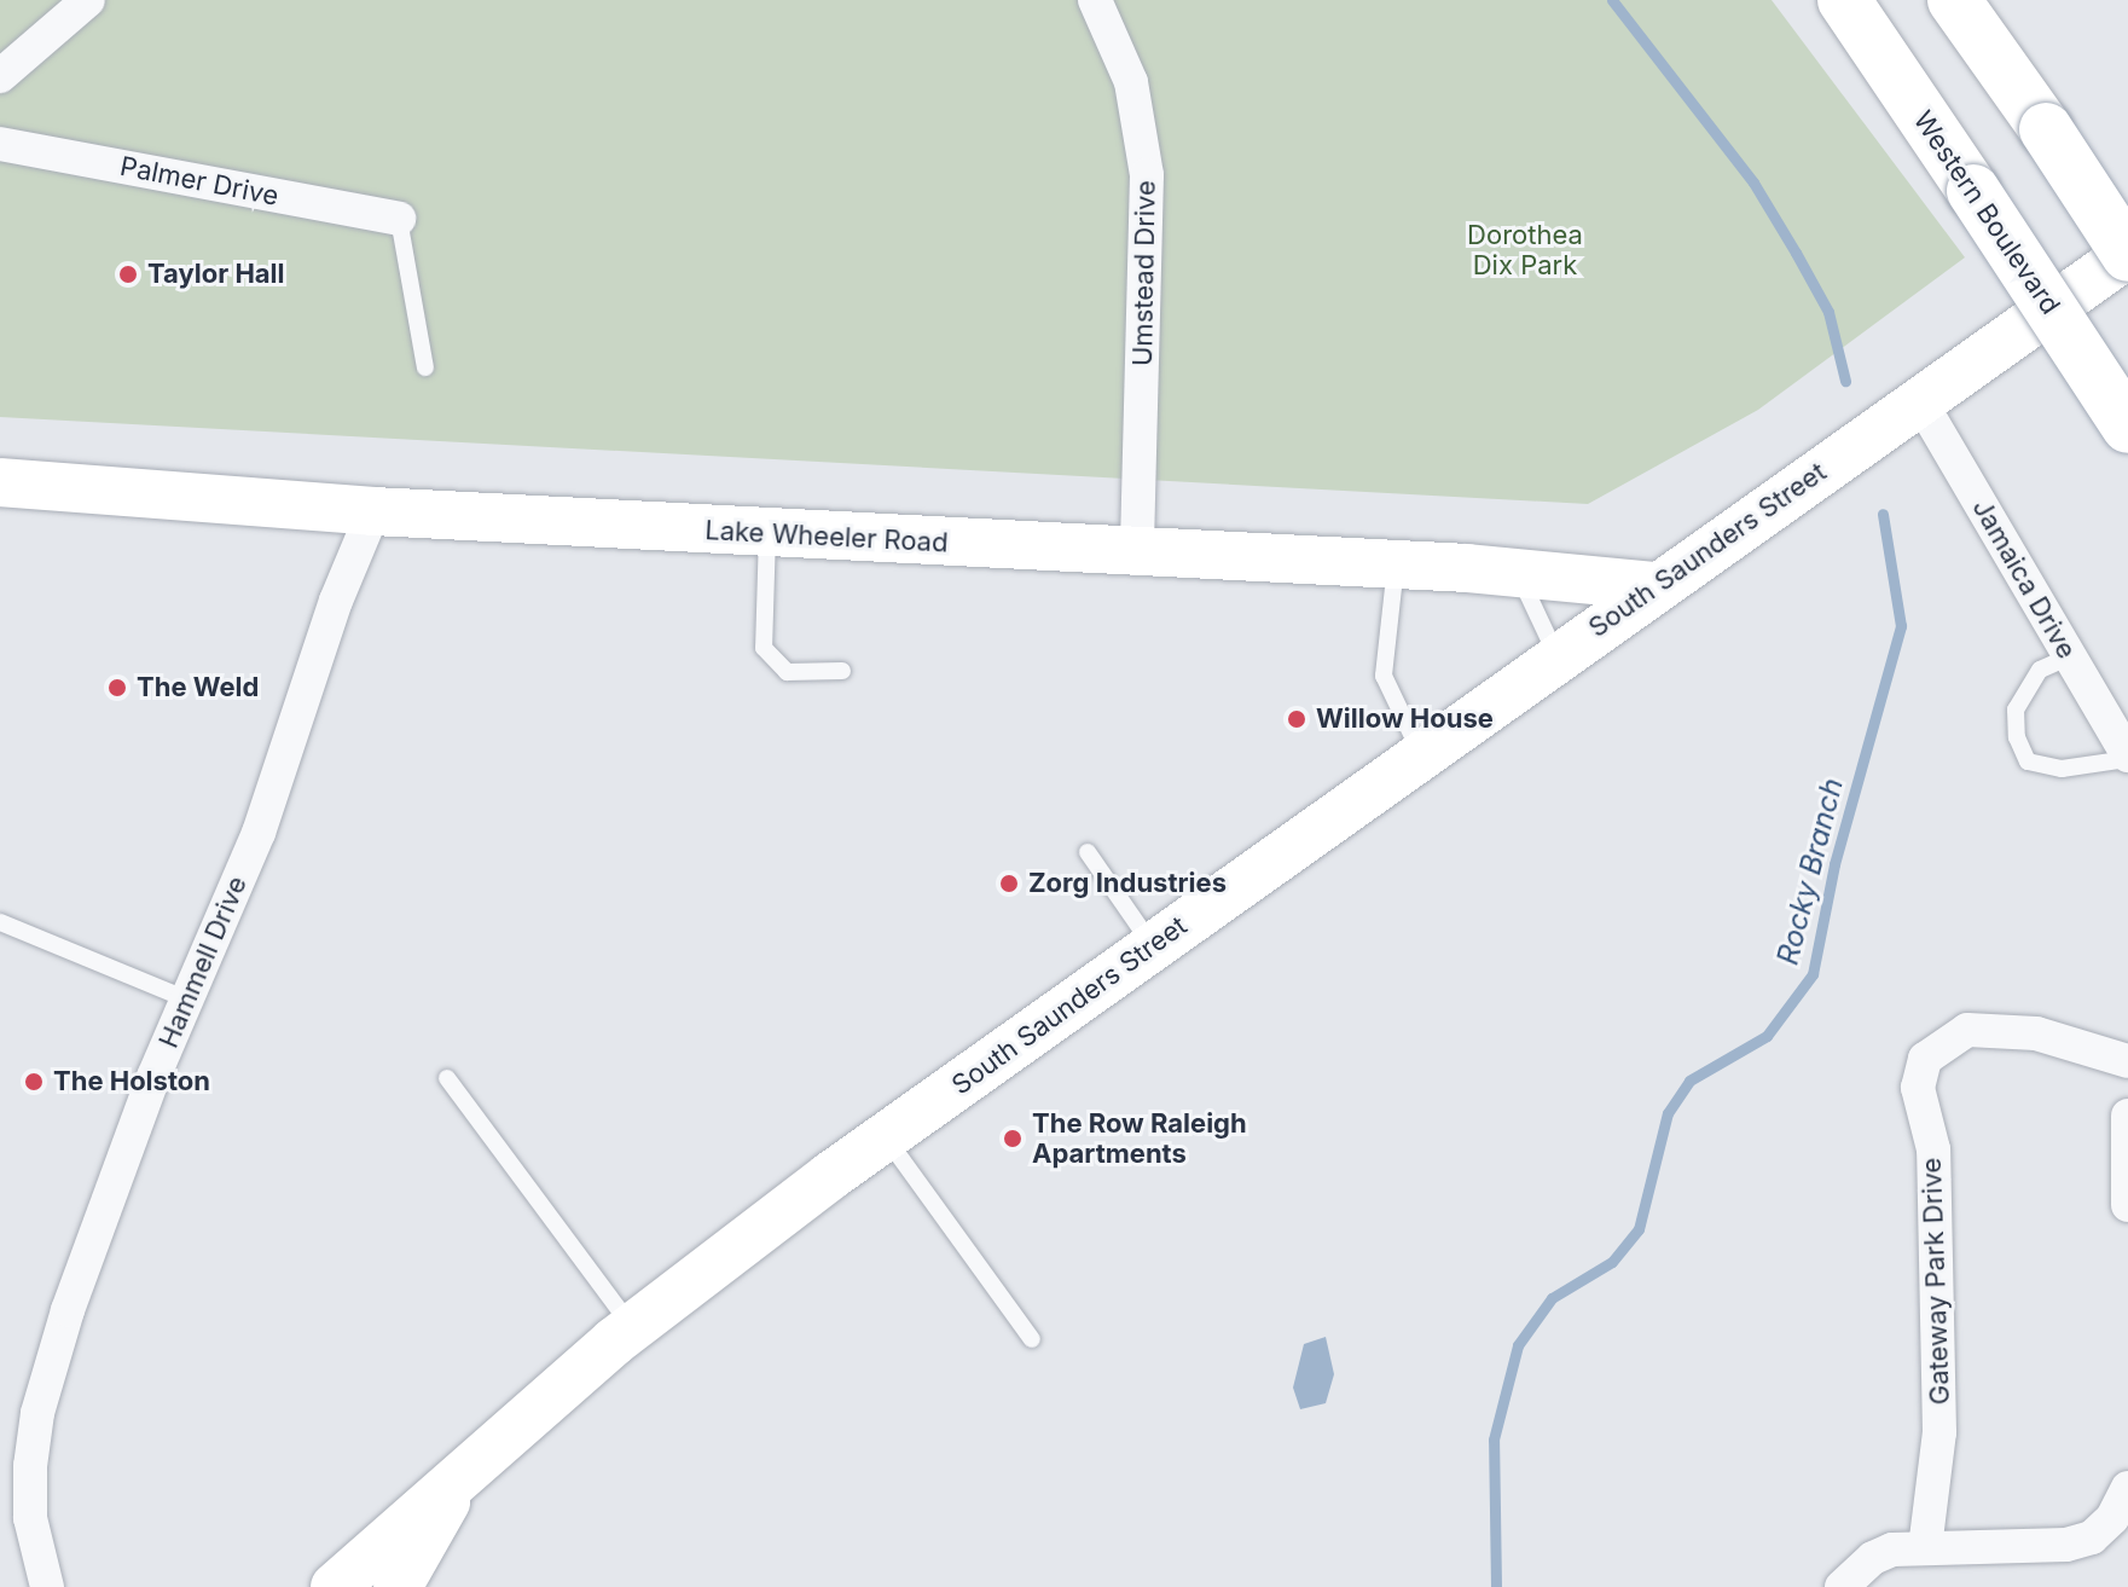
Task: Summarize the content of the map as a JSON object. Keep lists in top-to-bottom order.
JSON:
{
  "streets": {
    "main road": ["Western Boulevard", "Lake Wheeler Road", "South Saunders Street"],
    "street": [
      "Palmer Drive",
      "Umstead Drive",
      "Jamaica Drive",
      "Hammell Drive",
      "Gateway Park Drive"
    ]
  },
  "crossings": [
    ["Umstead Drive", "Lake Wheeler Road"],
    ["Lake Wheeler Road", "South Saunders Street"],
    ["Lake Wheeler Road", "Hammell Drive"],
    ["South Saunders Street", "Jamaica Drive"]
  ],
  "water": ["Rocky Branch"],
  "parks": ["Dorothea Dix Park"],
  "places": [
    "Taylor Hall",
    "The Weld",
    "Willow House",
    "Zorg Industries",
    "The Holston",
    "The Row Raleigh Apartments"
  ]
}
